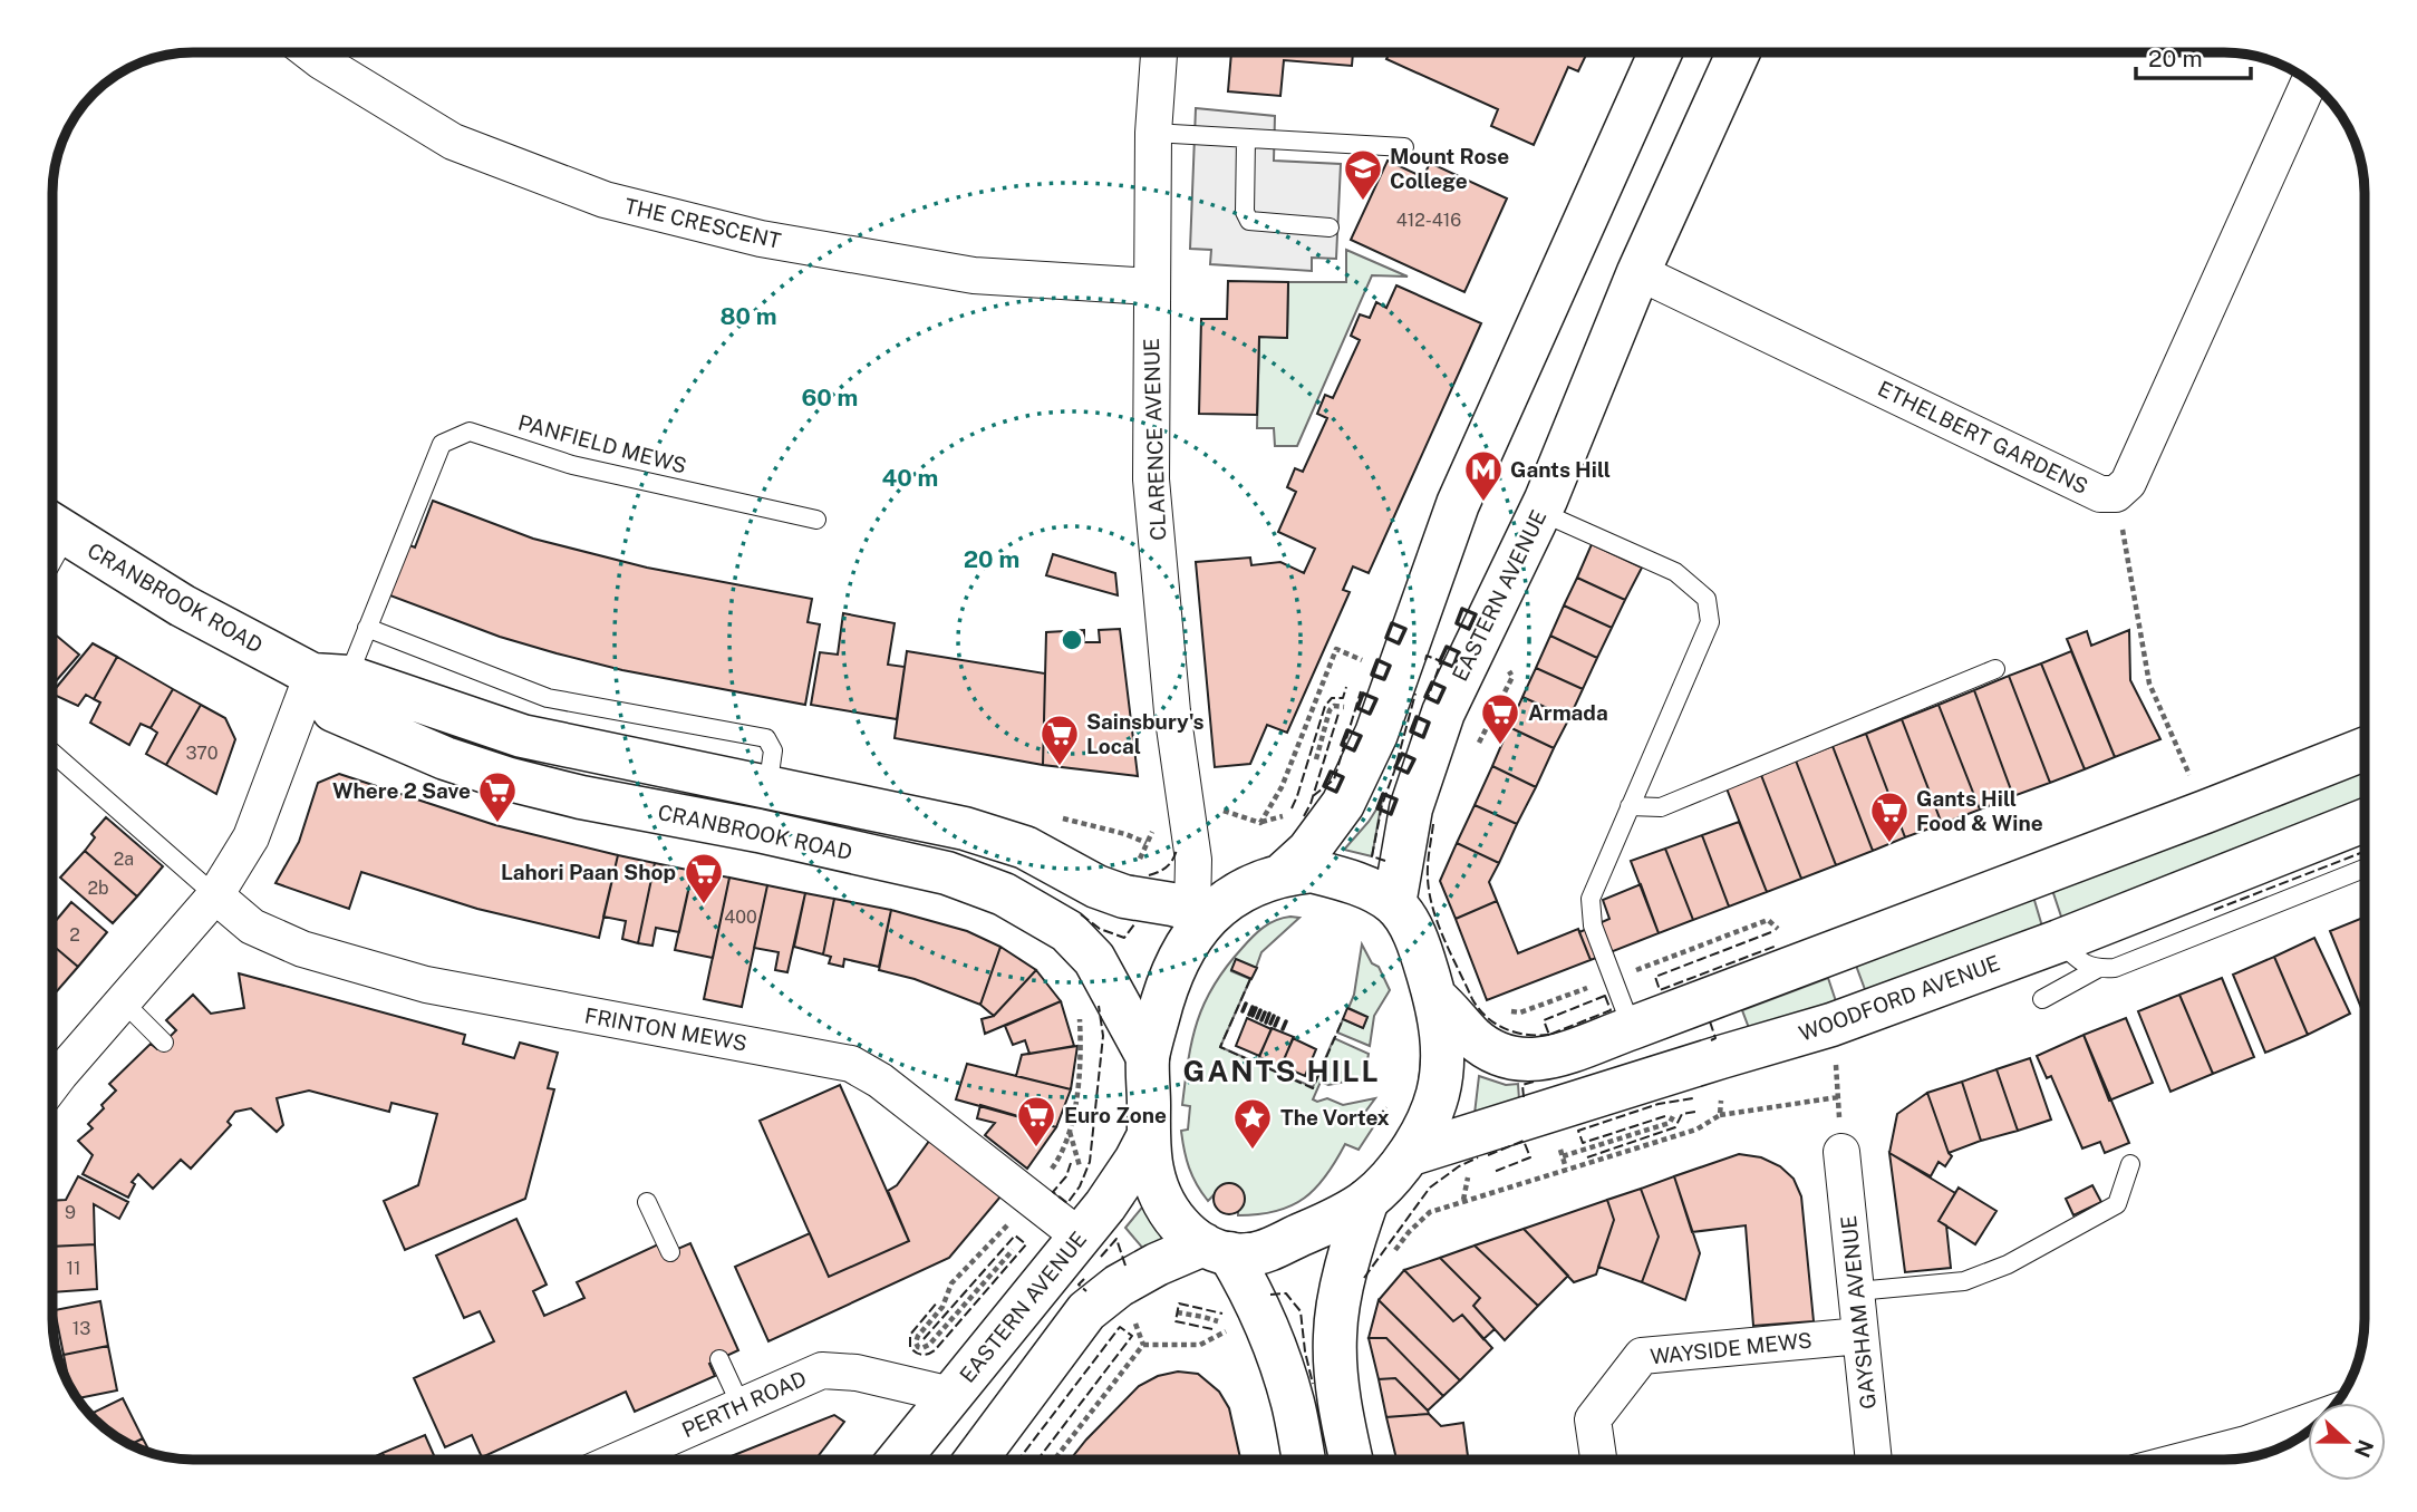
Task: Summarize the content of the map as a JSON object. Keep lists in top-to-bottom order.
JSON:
{
  "streets": {
    "main road": ["EASTERN AVENUE", "CRANBROOK ROAD", "WOODFORD AVENUE"],
    "street": [
      "THE CRESCENT",
      "ETHELBERT GARDENS",
      "CLARENCE AVENUE",
      "FRINTON MEWS",
      "GAYSHAM AVENUE",
      "WAYSIDE MEWS",
      "PERTH ROAD"
    ],
    "lane": ["PANFIELD MEWS"]
  },
  "crossings": [
    ["THE CRESCENT", "CLARENCE AVENUE"],
    ["ETHELBERT GARDENS", "EASTERN AVENUE"],
    ["CLARENCE AVENUE", "CRANBROOK ROAD"],
    ["PANFIELD MEWS", "CRANBROOK ROAD"],
    ["EASTERN AVENUE", "FRINTON MEWS"],
    ["EASTERN AVENUE", "PERTH ROAD"],
    ["GAYSHAM AVENUE", "WAYSIDE MEWS"]
  ],
  "districts": ["GANTS HILL"],
  "places": {
    "school or university": ["Mount Rose College"],
    "metro station": ["Gants Hill"],
    "supermarket": [
      "Armada",
      "Sainsbury's Local",
      "Where 2 Save",
      "Gants Hill Food & Wine",
      "Lahori Paan Shop",
      "Euro Zone"
    ],
    "place": ["The Vortex"]
  },
  "house_numbers": [
    "412-416",
    "370",
    "2a",
    "2b",
    "400",
    "2",
    "9",
    "11",
    "13"
  ],
  "scale_bar": "20 m",
  "north": "right",
  "rings": [
    "80 m",
    "60 m",
    "40 m",
    "20 m"
  ]
}
